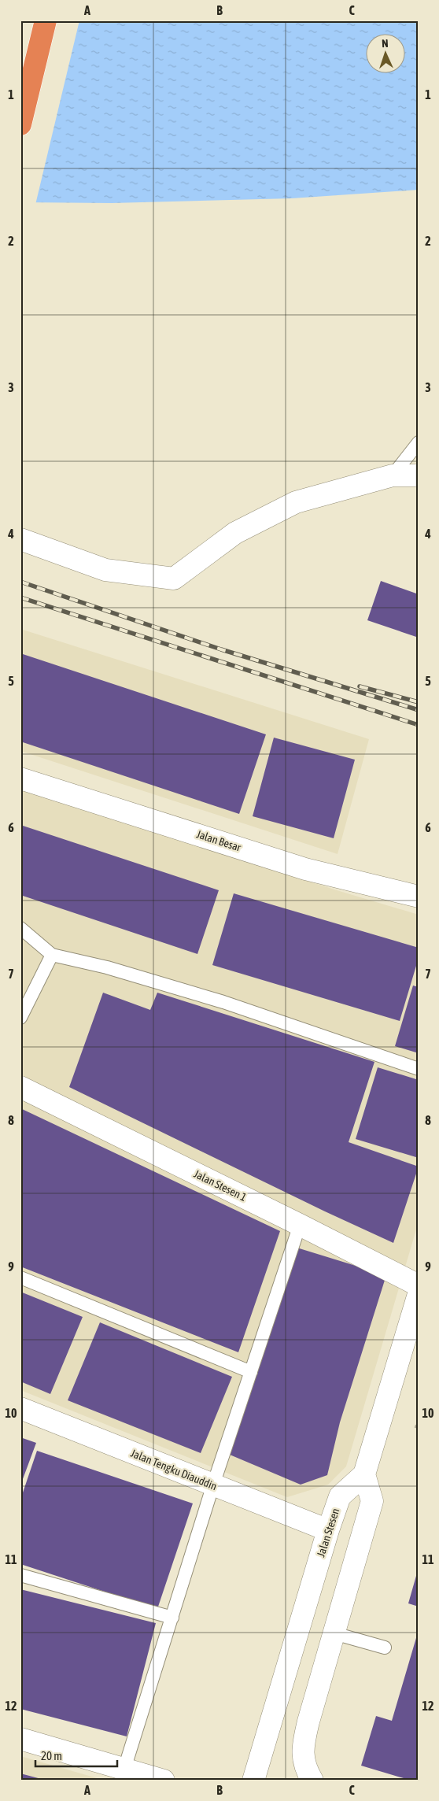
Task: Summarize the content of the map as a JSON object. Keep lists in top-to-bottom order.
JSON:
{
  "streets": {
    "main road": [
      "Jalan Besar",
      "Jalan Stesen 1",
      "Jalan Tengku Diauddin",
      "Jalan Stesen"
    ]
  },
  "crossings": [
    ["Jalan Tengku Diauddin", "Jalan Stesen"]
  ],
  "scale_bar": "20 m",
  "north": "top",
  "grid": {
    "columns": ["A", "B", "C"],
    "rows": [
      "1",
      "2",
      "3",
      "4",
      "5",
      "6",
      "7",
      "8",
      "9",
      "10",
      "11",
      "12"
    ]
  }
}
